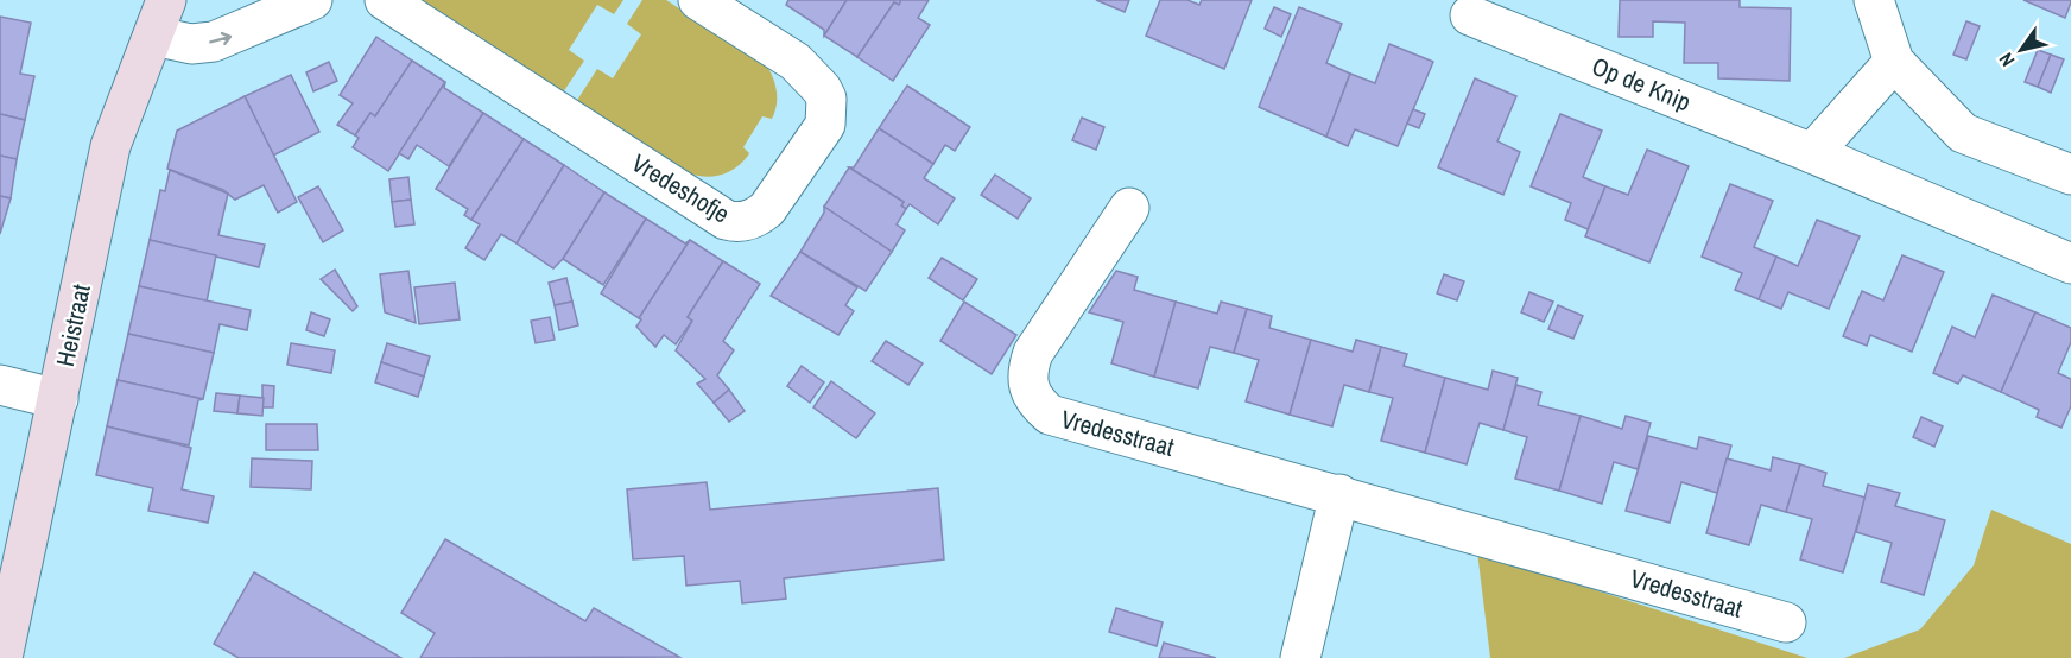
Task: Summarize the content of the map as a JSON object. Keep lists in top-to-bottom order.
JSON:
{
  "streets": {
    "street": [
      "Op de Knip",
      "Vredeshofje",
      "Heistraat",
      "Vredesstraat"
    ]
  },
  "north": "bottom left"
}
